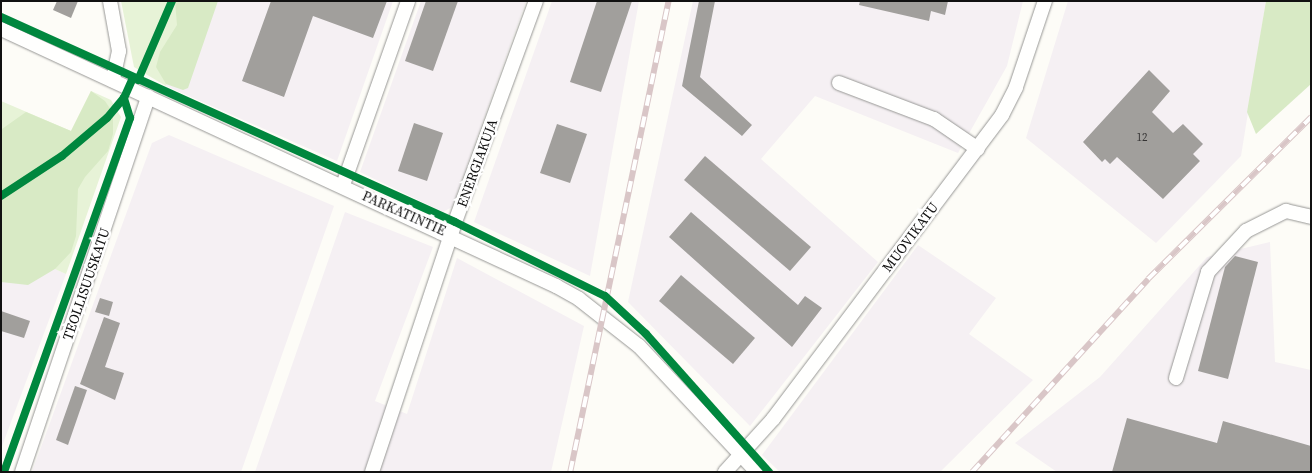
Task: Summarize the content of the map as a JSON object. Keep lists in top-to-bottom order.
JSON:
{
  "streets": {
    "street": [
      "ENERGIAKUJA",
      "PARKATINTIE",
      "MUOVIKATU",
      "TEOLLISUUSKATU"
    ]
  },
  "crossings": [
    ["ENERGIAKUJA", "PARKATINTIE"],
    ["PARKATINTIE", "MUOVIKATU"],
    ["PARKATINTIE", "TEOLLISUUSKATU"]
  ],
  "house_numbers": ["12"]
}
